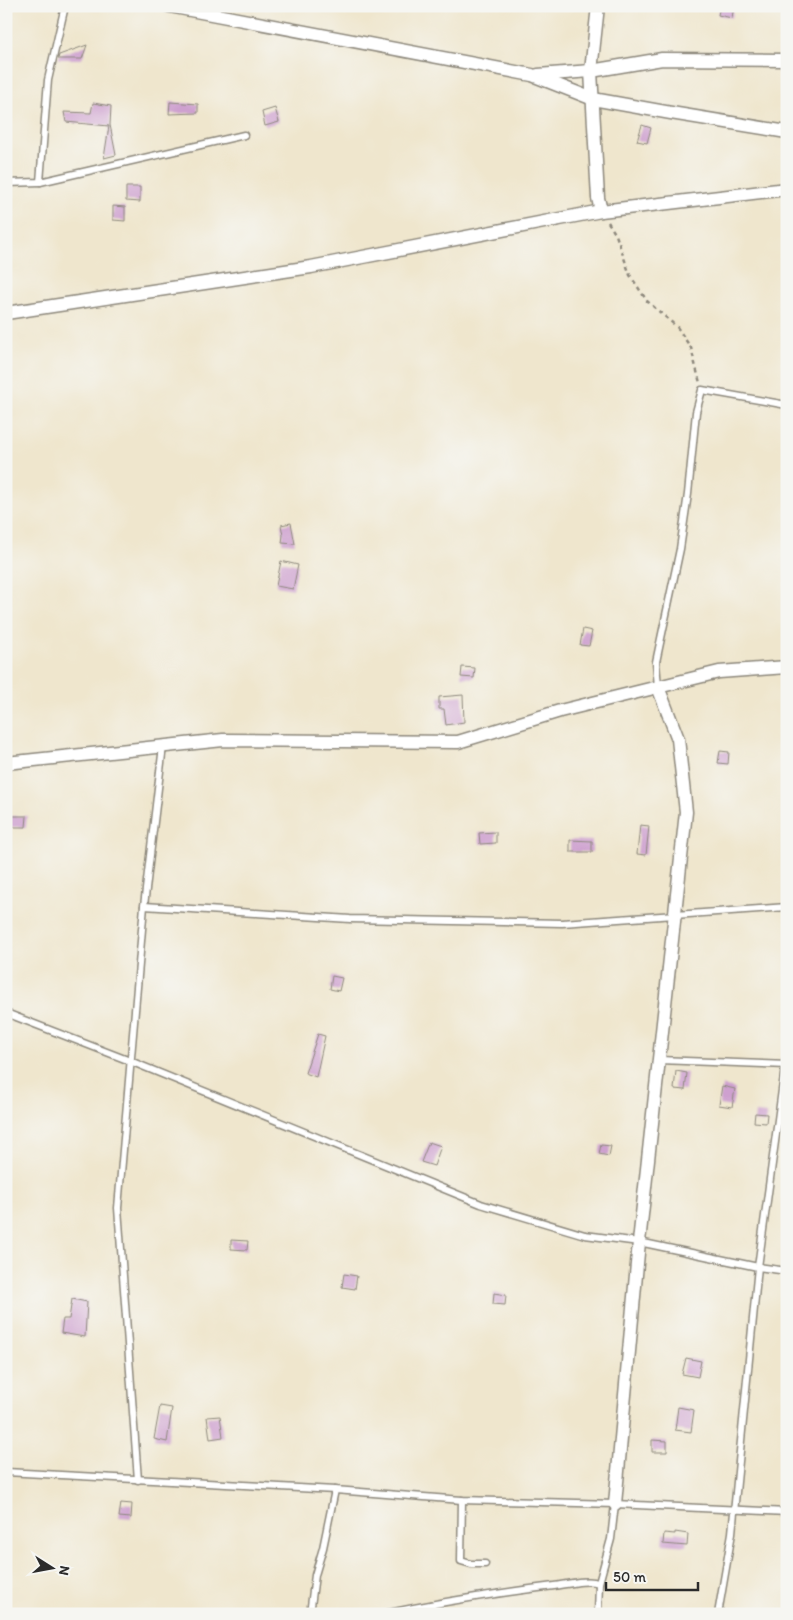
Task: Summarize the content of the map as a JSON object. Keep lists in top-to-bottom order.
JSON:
{
  "scale_bar": "50 m",
  "north": "right"
}
